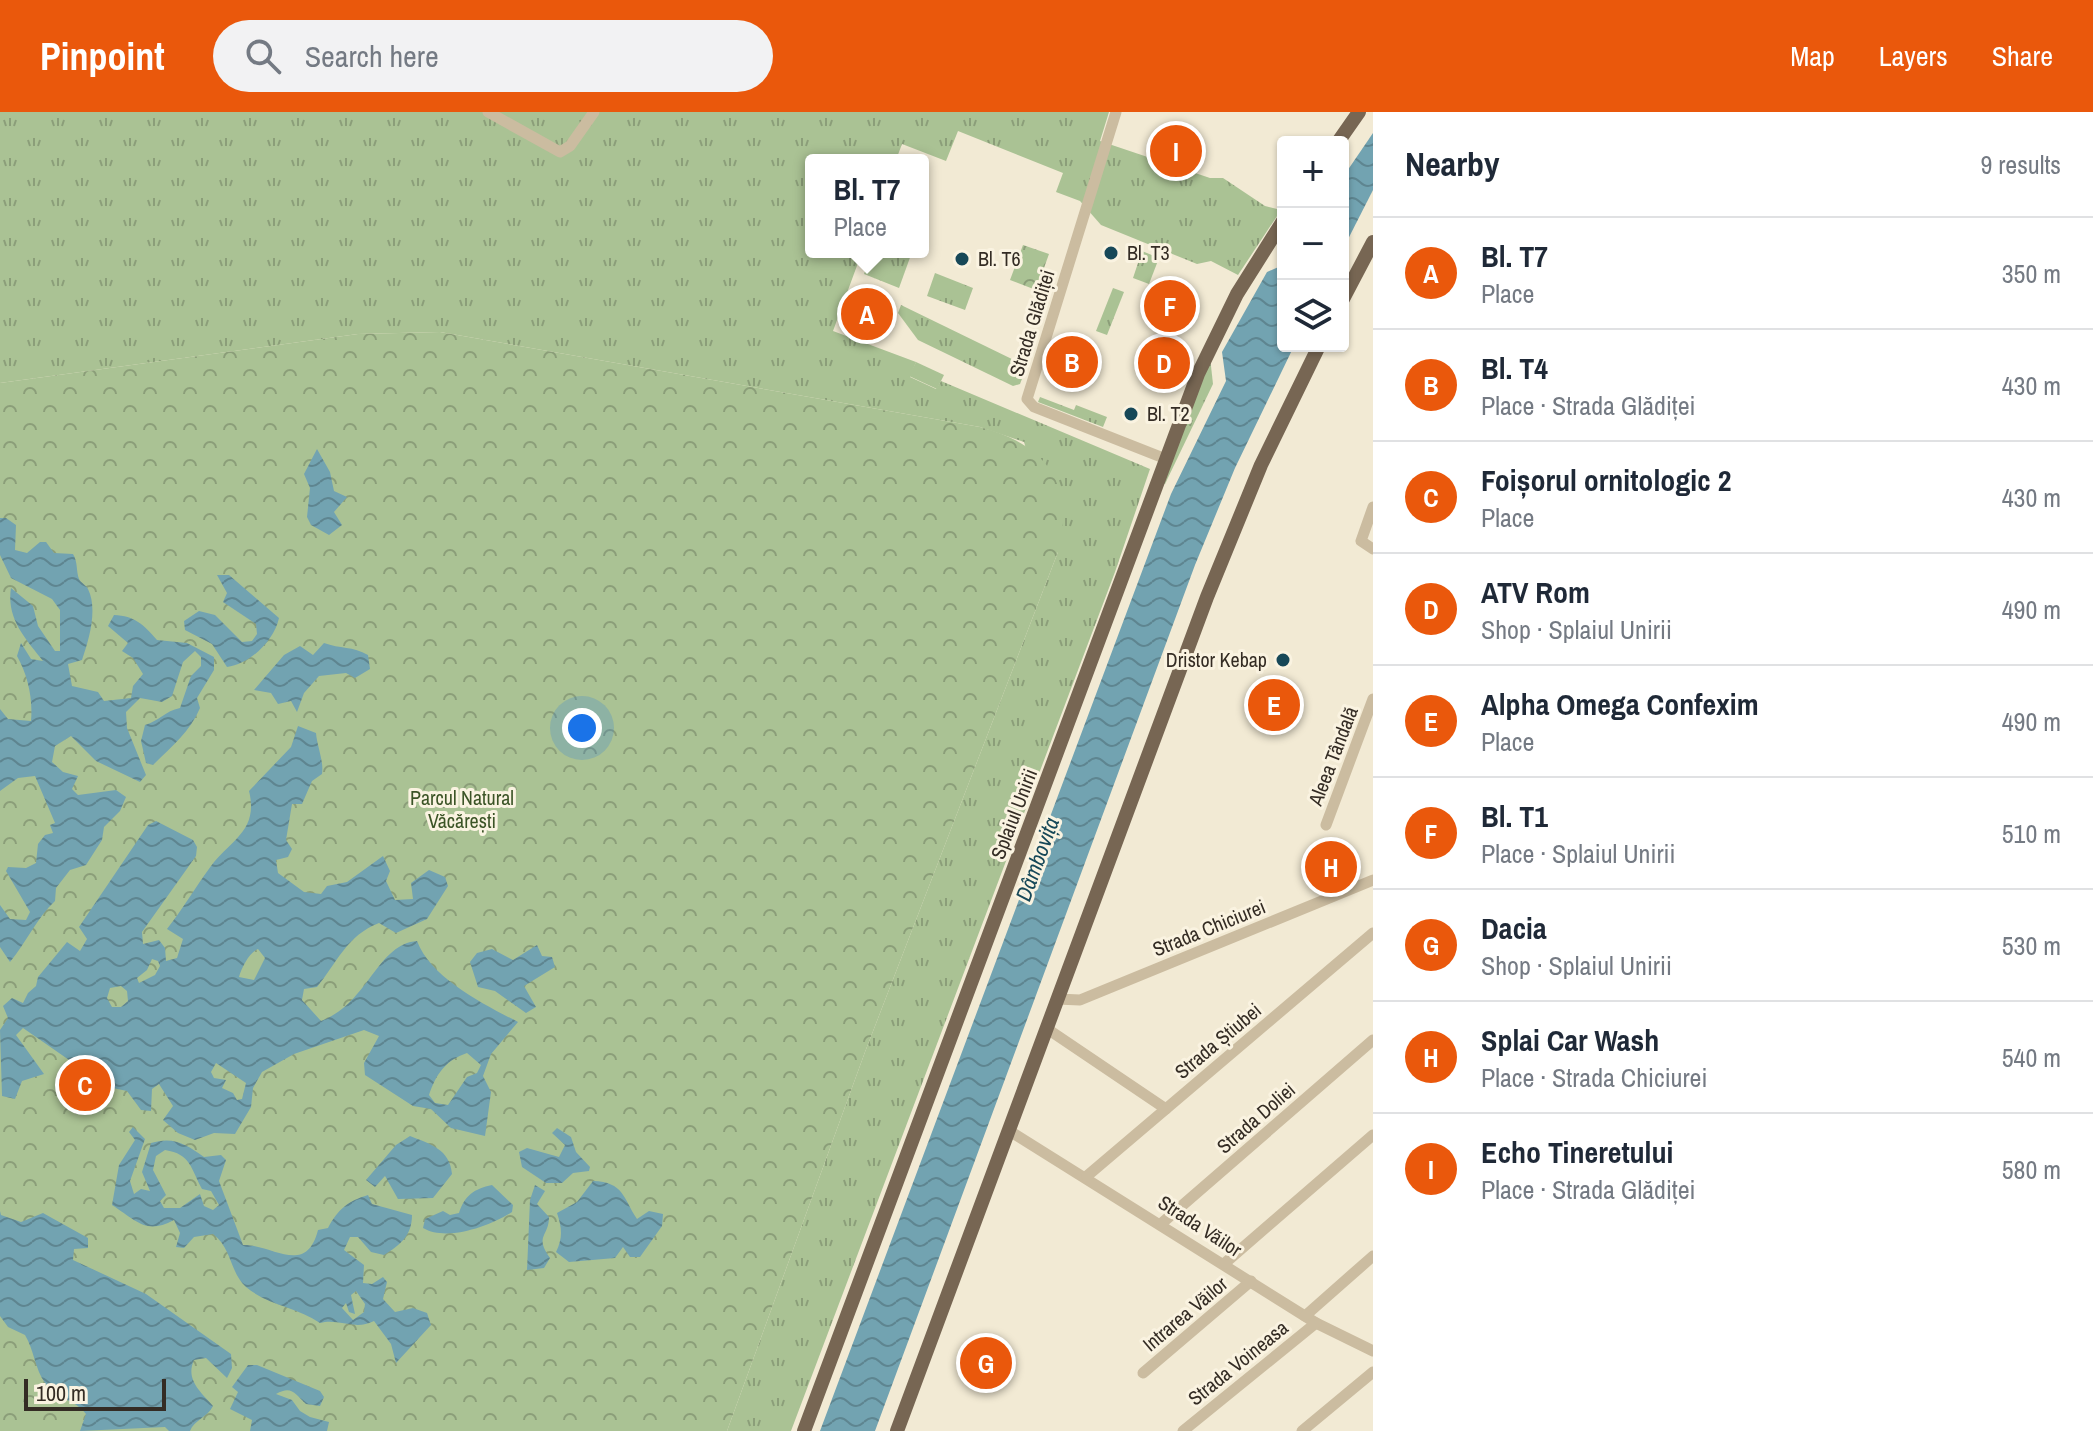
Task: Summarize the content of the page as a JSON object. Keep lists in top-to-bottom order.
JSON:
{
  "streets": {
    "main road": ["Splaiul Unirii"],
    "street": [
      "Strada Glădiței",
      "Aleea Tândală",
      "Strada Chiciurei",
      "Strada Știubei",
      "Strada Doliei",
      "Strada Văilor",
      "Intrarea Văilor",
      "Strada Voineasa"
    ]
  },
  "crossings": [
    ["Strada Glădiței", "Splaiul Unirii"],
    ["Strada Știubei", "Strada Văilor"],
    ["Strada Doliei", "Strada Văilor"],
    ["Strada Văilor", "Intrarea Văilor"],
    ["Strada Văilor", "Strada Voineasa"]
  ],
  "water": ["Dâmbovița"],
  "parks": ["Parcul Natural Văcărești"],
  "places": [
    "Bl. T3",
    "Bl. T6",
    "Bl. T2",
    "Dristor Kebap"
  ],
  "scale_bar": "100 m",
  "page": {
    "header": "Pinpoint",
    "search": "Search here",
    "nav": ["Map", "Layers", "Share"],
    "heading": ["Nearby", "9 results"],
    "pins": [
      "I",
      "F",
      "A",
      "B",
      "D",
      "E",
      "H",
      "C",
      "G"
    ],
    "map_buttons": ["+", "−"],
    "popup": ["Bl. T7", "Place"],
    "list": [
      {
        "mark": "A",
        "name": "Bl. T7",
        "note": "Place",
        "value": "350 m"
      },
      {
        "mark": "B",
        "name": "Bl. T4",
        "note": "Place · Strada Glădiței",
        "value": "430 m"
      },
      {
        "mark": "C",
        "name": "Foișorul ornitologic 2",
        "note": "Place",
        "value": "430 m"
      },
      {
        "mark": "D",
        "name": "ATV Rom",
        "note": "Shop · Splaiul Unirii",
        "value": "490 m"
      },
      {
        "mark": "E",
        "name": "Alpha Omega Confexim",
        "note": "Place",
        "value": "490 m"
      },
      {
        "mark": "F",
        "name": "Bl. T1",
        "note": "Place · Splaiul Unirii",
        "value": "510 m"
      },
      {
        "mark": "G",
        "name": "Dacia",
        "note": "Shop · Splaiul Unirii",
        "value": "530 m"
      },
      {
        "mark": "H",
        "name": "Splai Car Wash",
        "note": "Place · Strada Chiciurei",
        "value": "540 m"
      },
      {
        "mark": "I",
        "name": "Echo Tineretului",
        "note": "Place · Strada Glădiței",
        "value": "580 m"
      }
    ],
    "scale": "100 m"
  }
}
